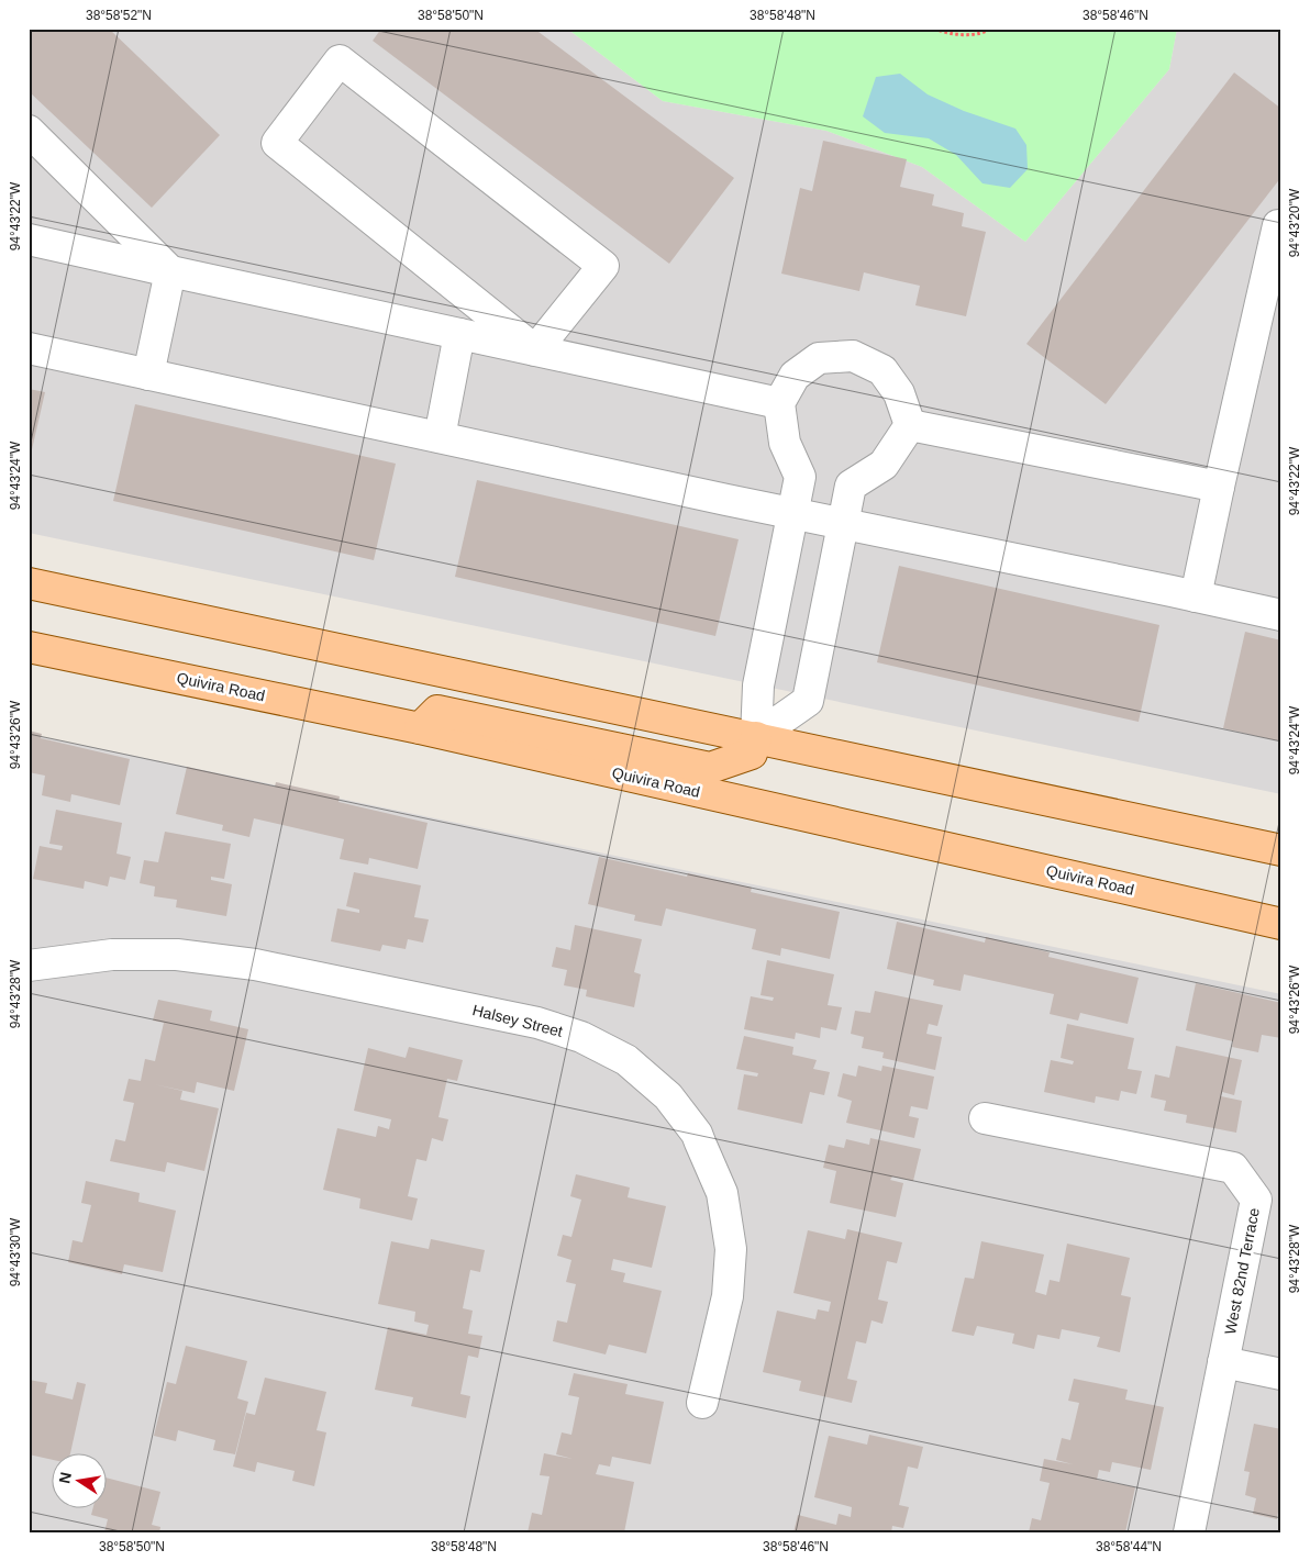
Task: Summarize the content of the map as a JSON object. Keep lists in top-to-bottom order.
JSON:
{
  "streets": {
    "main road": ["Quivira Road"],
    "street": ["Halsey Street", "West 82nd Terrace"]
  },
  "north": "left",
  "coordinates": [
    "38°58'52\"N",
    "38°58'50\"N",
    "38°58'48\"N",
    "38°58'46\"N",
    "94°43'22\"W",
    "94°43'20\"W",
    "94°43'24\"W",
    "94°43'26\"W",
    "94°43'28\"W",
    "94°43'30\"W",
    "38°58'44\"N"
  ]
}
